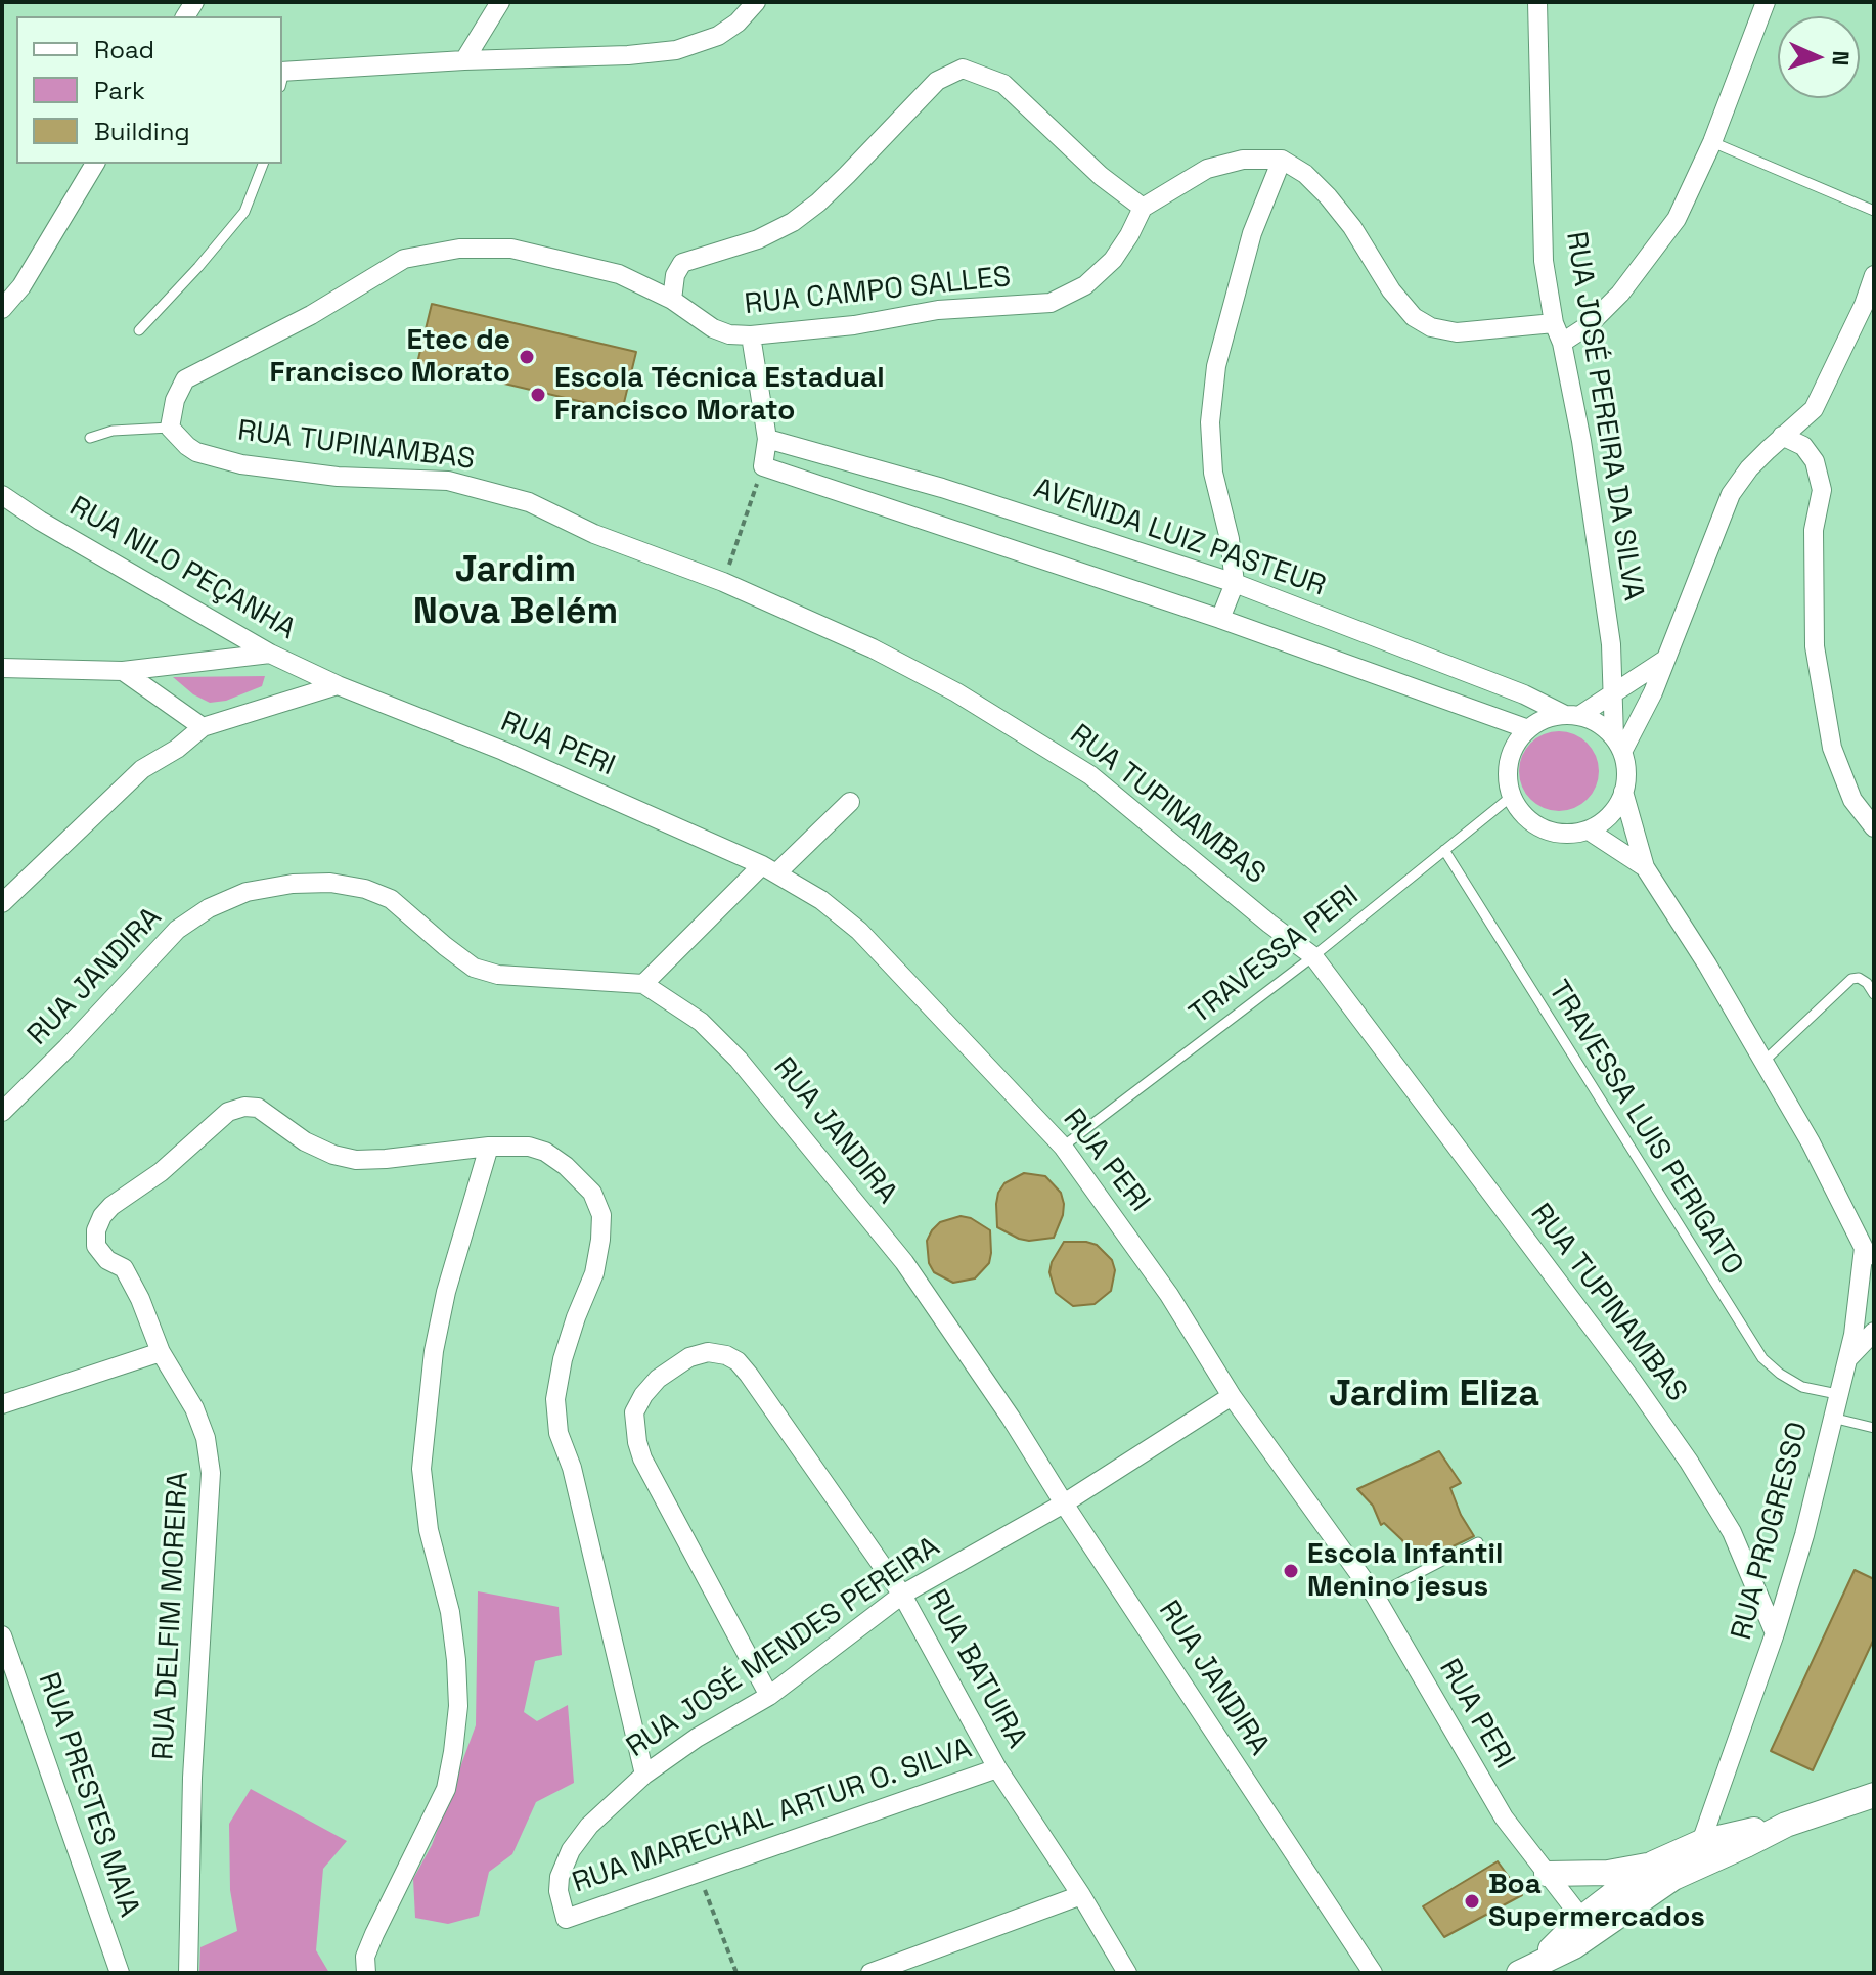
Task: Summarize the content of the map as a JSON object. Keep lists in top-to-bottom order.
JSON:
{
  "streets": {
    "street": [
      "RUA CAMPO SALLES",
      "RUA JOSÉ PEREIRA DA SILVA",
      "RUA TUPINAMBAS",
      "AVENIDA LUIZ PASTEUR",
      "RUA NILO PEÇANHA",
      "RUA PERI",
      "RUA JANDIRA",
      "RUA PROGRESSO",
      "RUA DELFIM MOREIRA",
      "RUA JOSÉ MENDES PEREIRA",
      "RUA BATUIRA",
      "RUA PRESTES MAIA",
      "RUA MARECHAL ARTUR O. SILVA"
    ],
    "lane": ["TRAVESSA PERI", "TRAVESSA LUIS PERIGATO"]
  },
  "crossings": [
    ["RUA CAMPO SALLES", "RUA TUPINAMBAS"],
    ["RUA JOSÉ PEREIRA DA SILVA", "AVENIDA LUIZ PASTEUR"],
    ["RUA JOSÉ PEREIRA DA SILVA", "TRAVESSA PERI"],
    ["RUA TUPINAMBAS", "TRAVESSA PERI"],
    ["RUA TUPINAMBAS", "RUA PROGRESSO"],
    ["AVENIDA LUIZ PASTEUR", "TRAVESSA PERI"],
    ["RUA NILO PEÇANHA", "RUA PERI"],
    ["RUA PERI", "TRAVESSA PERI"],
    ["RUA PERI", "RUA JOSÉ MENDES PEREIRA"],
    ["TRAVESSA PERI", "TRAVESSA LUIS PERIGATO"],
    ["RUA JANDIRA", "RUA JOSÉ MENDES PEREIRA"],
    ["TRAVESSA LUIS PERIGATO", "RUA PROGRESSO"],
    ["RUA JOSÉ MENDES PEREIRA", "RUA BATUIRA"],
    ["RUA JOSÉ MENDES PEREIRA", "RUA MARECHAL ARTUR O. SILVA"],
    ["RUA BATUIRA", "RUA MARECHAL ARTUR O. SILVA"]
  ],
  "districts": ["Jardim Nova Belém", "Jardim Eliza"],
  "places": [
    "Etec de Francisco Morato",
    "Escola Técnica Estadual Francisco Morato",
    "Escola Infantil Menino jesus",
    "Boa Supermercados"
  ],
  "legend": ["Road", "Park", "Building"],
  "north": "right"
}
